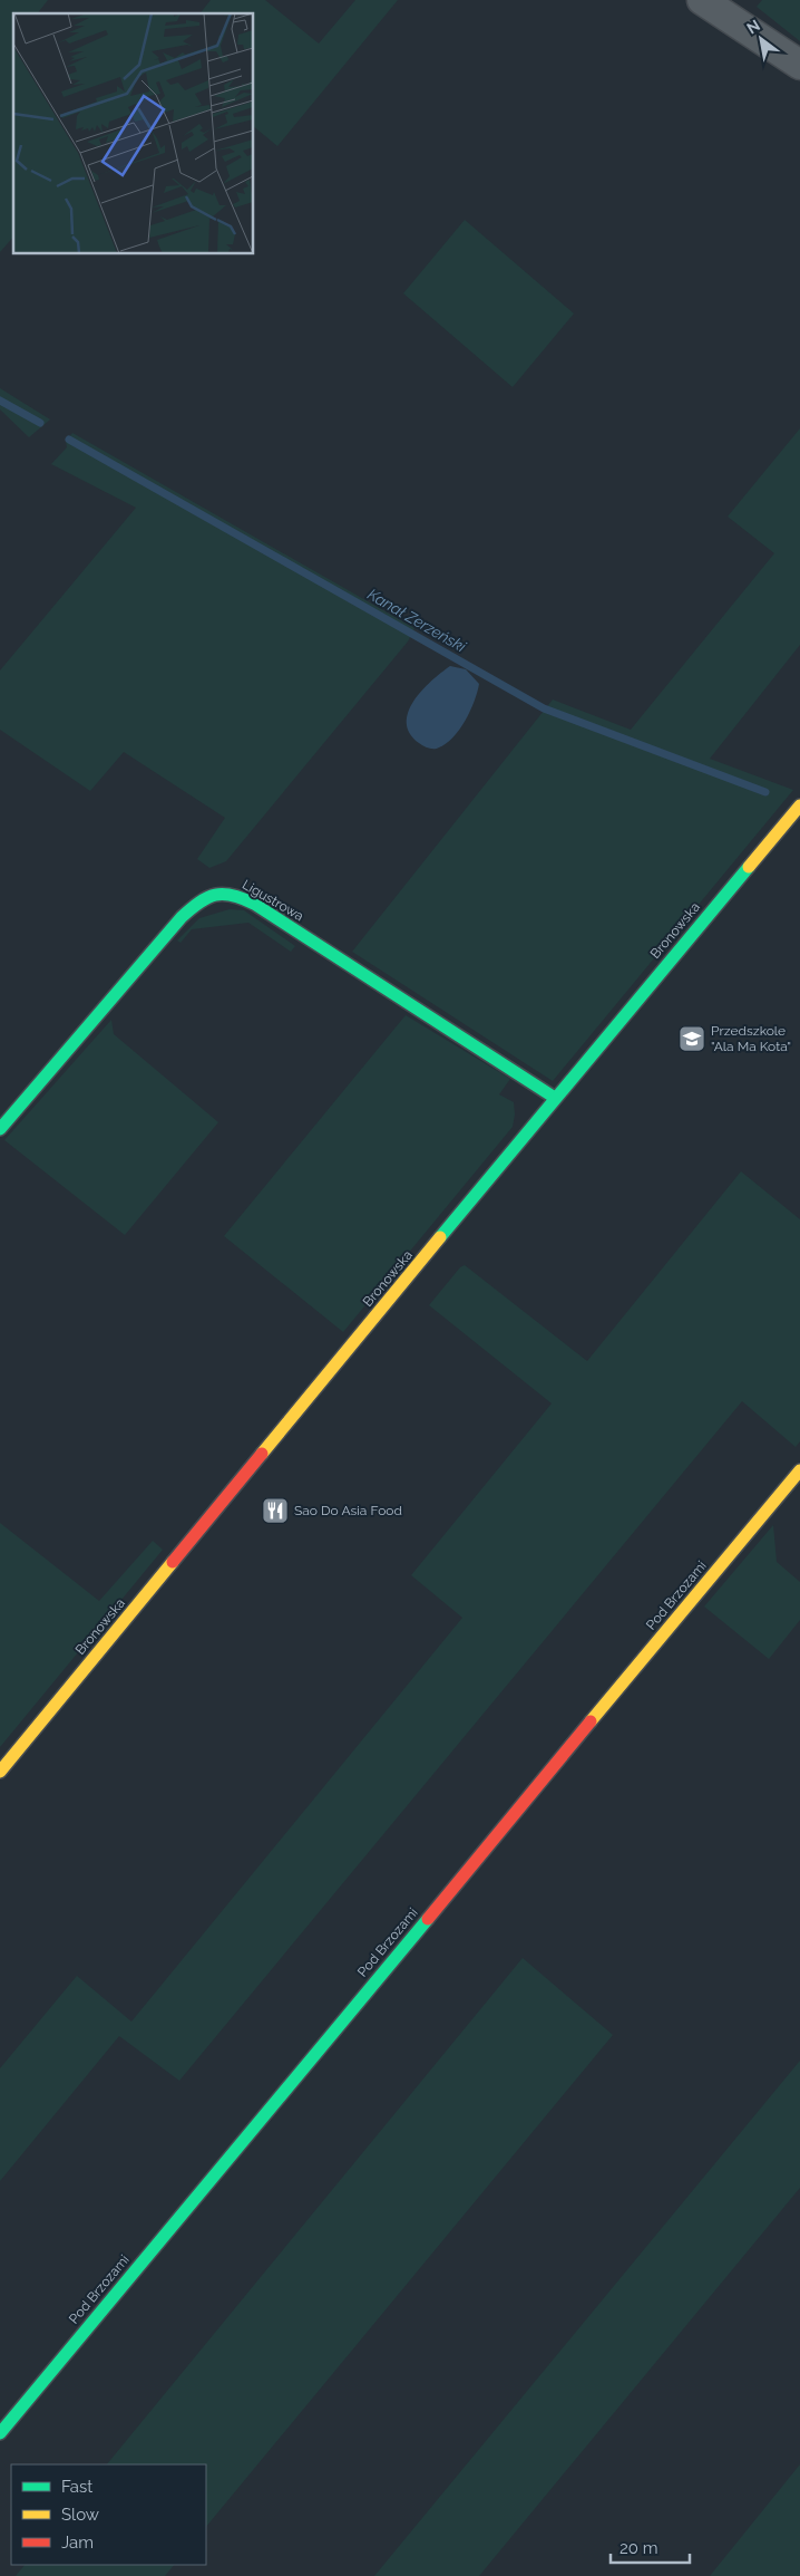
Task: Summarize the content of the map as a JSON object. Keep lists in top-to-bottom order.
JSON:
{
  "streets": {
    "street": ["Ligustrowa", "Bronowska", "Pod Brzozami"]
  },
  "crossings": [
    ["Ligustrowa", "Bronowska"]
  ],
  "water": ["Kanał Zerzeński"],
  "places": {
    "school or university": ["Przedszkole \"Ala Ma Kota\""],
    "restaurant": ["Sao Do Asia Food"]
  },
  "legend": ["Fast", "Slow", "Jam"],
  "scale_bar": "20 m",
  "north": "top left"
}
